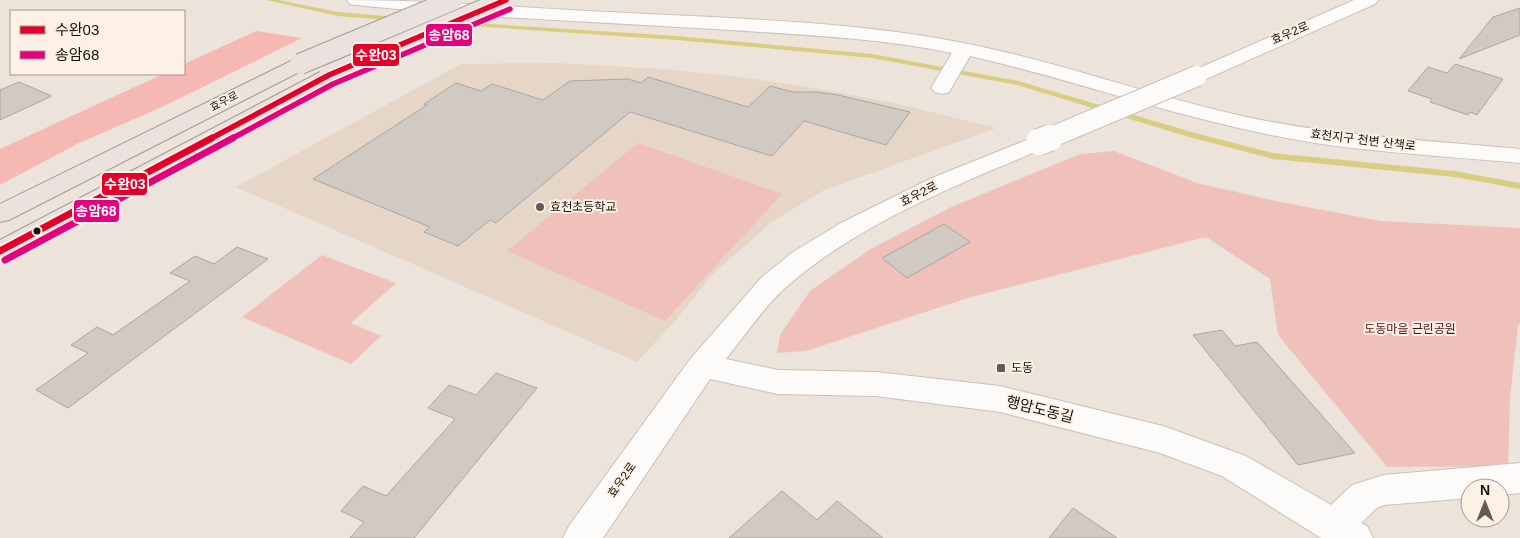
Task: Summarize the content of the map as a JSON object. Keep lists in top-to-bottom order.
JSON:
{
  "streets": {
    "main road": ["효우로"],
    "street": ["효우2로", "효천지구 천변 산책로", "행암도동길"]
  },
  "crossings": [
    ["효우2로", "행암도동길"]
  ],
  "parks": ["도동마을 근린공원"],
  "places": {
    "other": ["효천초등학교"],
    "transit": ["도동"]
  },
  "lines": ["transit line 수완03", "transit line 송암68"],
  "legend": ["수완03", "송암68"],
  "north": "top"
}
